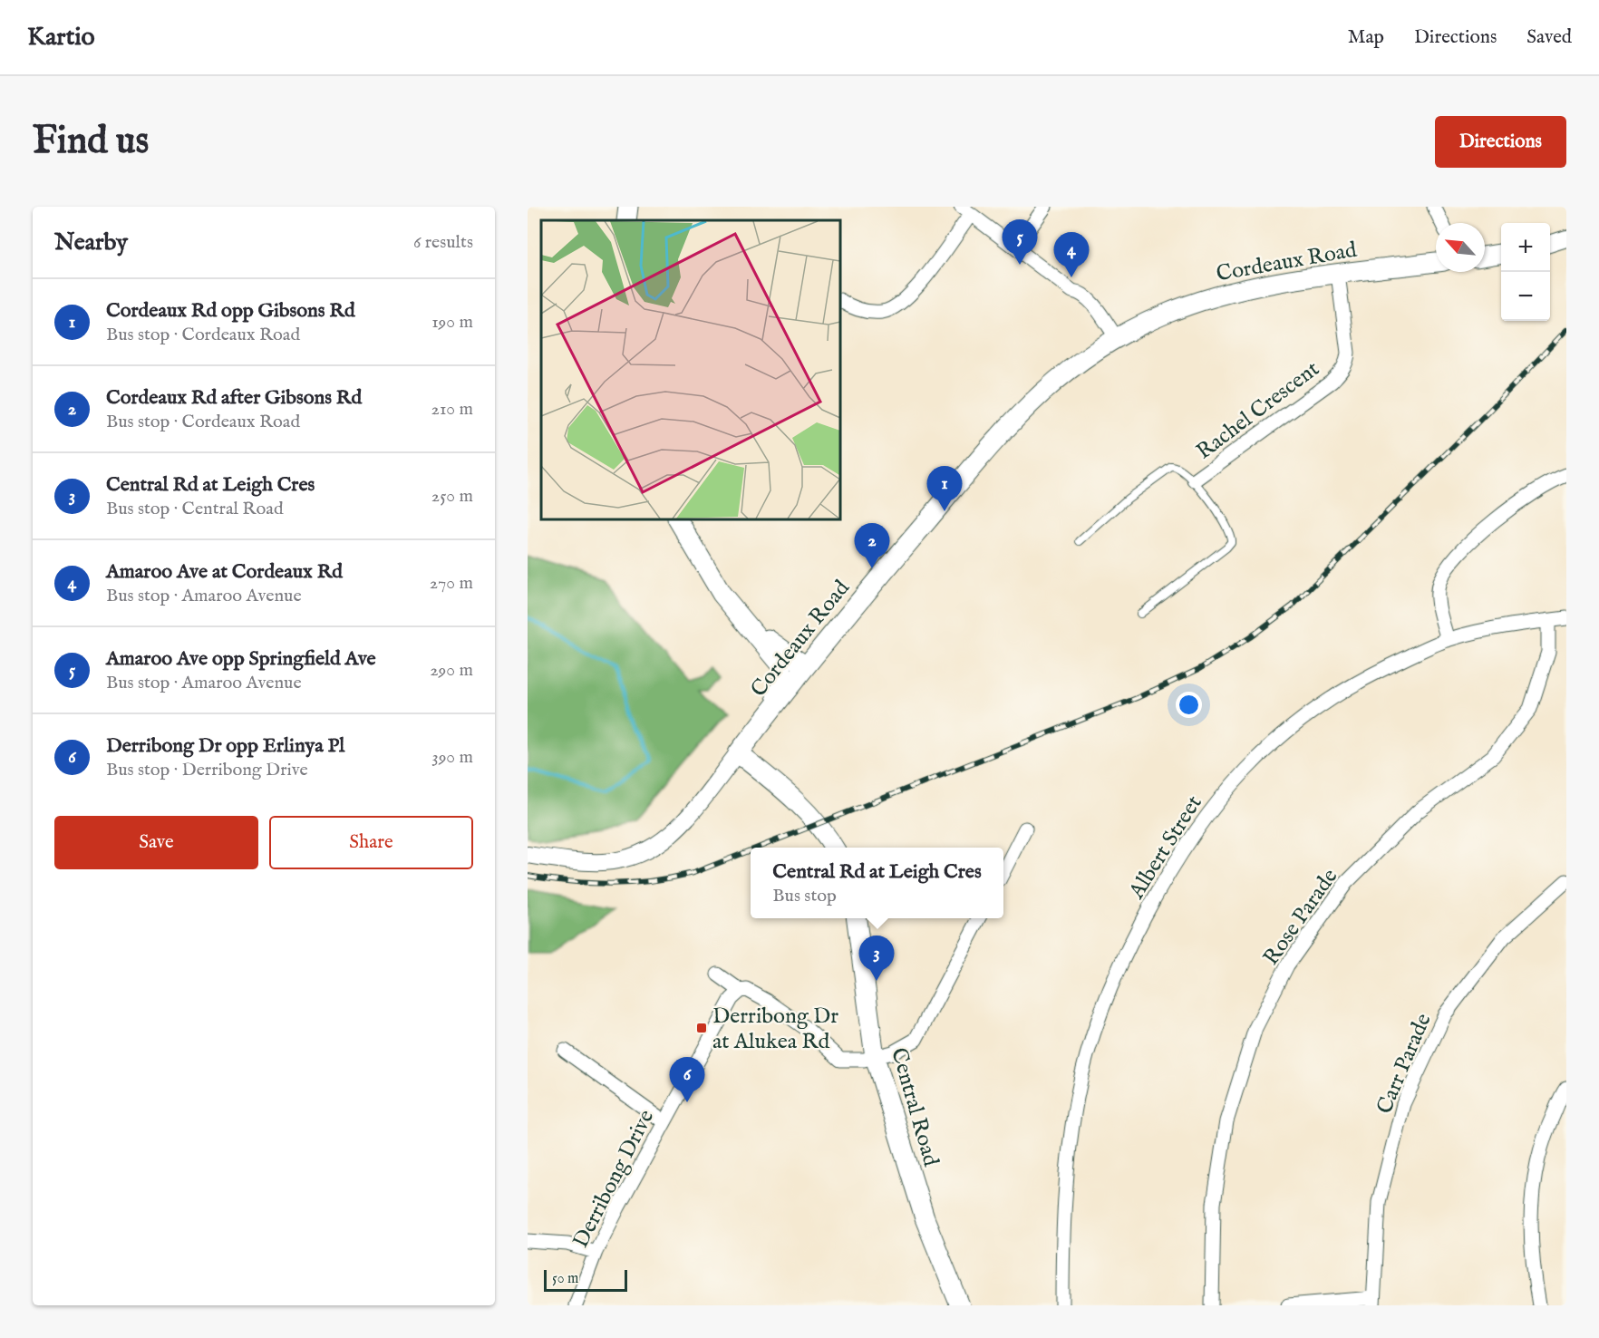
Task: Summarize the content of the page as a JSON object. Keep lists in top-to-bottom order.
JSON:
{
  "streets": {
    "main road": ["Cordeaux Road", "Central Road"],
    "street": [
      "Rachel Crescent",
      "Albert Street",
      "Rose Parade",
      "Carr Parade",
      "Derribong Drive"
    ]
  },
  "crossings": [
    ["Cordeaux Road", "Rachel Crescent"],
    ["Albert Street", "Rose Parade"]
  ],
  "places": {
    "transit": ["Derribong Dr at Alukea Rd"]
  },
  "scale_bar": "50 m",
  "north": "top left",
  "page": {
    "header": "Kartio",
    "nav": ["Map", "Directions", "Saved"],
    "buttons": [
      "Directions",
      ["Save", "Share"]
    ],
    "title": "Find us",
    "heading": ["Nearby", "6 results"],
    "pins": [
      "5",
      "4",
      "1",
      "2",
      "3",
      "6"
    ],
    "map_buttons": ["+", "−"],
    "list": [
      {
        "mark": "1",
        "name": "Cordeaux Rd opp Gibsons Rd",
        "note": "Bus stop · Cordeaux Road",
        "value": "190 m"
      },
      {
        "mark": "2",
        "name": "Cordeaux Rd after Gibsons Rd",
        "note": "Bus stop · Cordeaux Road",
        "value": "210 m"
      },
      {
        "mark": "3",
        "name": "Central Rd at Leigh Cres",
        "note": "Bus stop · Central Road",
        "value": "250 m"
      },
      {
        "mark": "4",
        "name": "Amaroo Ave at Cordeaux Rd",
        "note": "Bus stop · Amaroo Avenue",
        "value": "270 m"
      },
      {
        "mark": "5",
        "name": "Amaroo Ave opp Springfield Ave",
        "note": "Bus stop · Amaroo Avenue",
        "value": "290 m"
      },
      {
        "mark": "6",
        "name": "Derribong Dr opp Erlinya Pl",
        "note": "Bus stop · Derribong Drive",
        "value": "390 m"
      }
    ],
    "popup": ["Central Rd at Leigh Cres", "Bus stop"],
    "scale": "50 m"
  }
}
